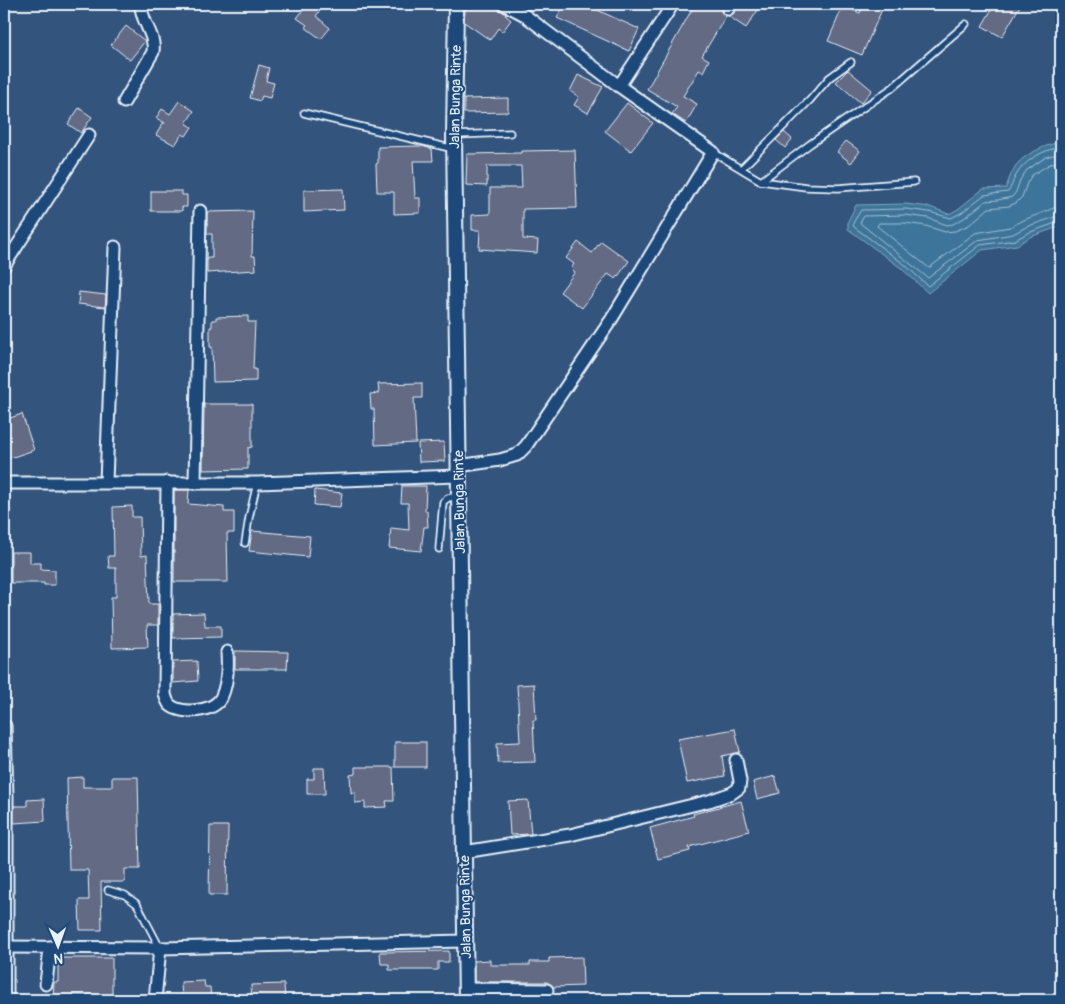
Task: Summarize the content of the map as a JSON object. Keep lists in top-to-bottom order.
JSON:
{
  "streets": {
    "street": ["Jalan Bunga Rinte"]
  },
  "north": "bottom"
}
